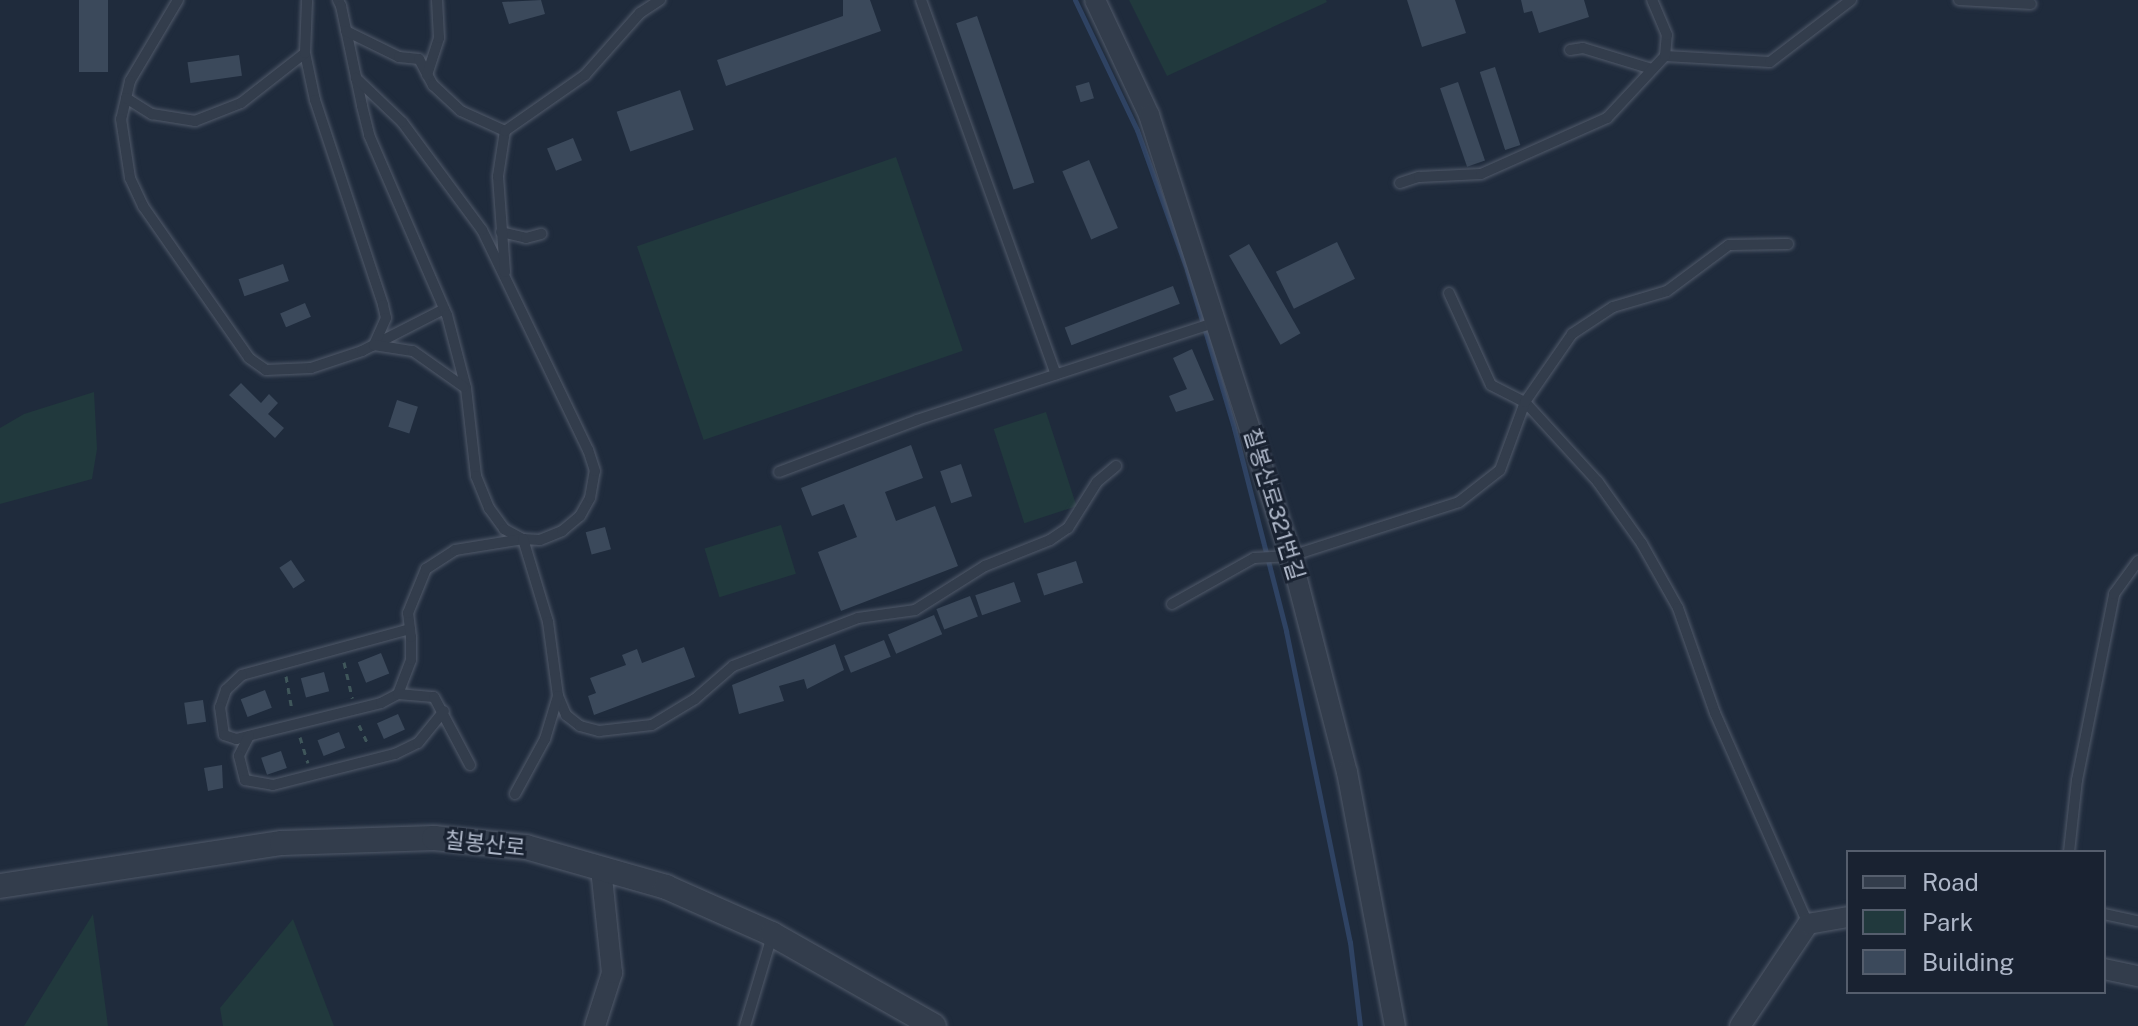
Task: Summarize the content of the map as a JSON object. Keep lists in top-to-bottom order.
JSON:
{
  "streets": {
    "street": ["칠봉산로321번길", "칠봉산로"]
  },
  "legend": ["Road", "Park", "Building"]
}
